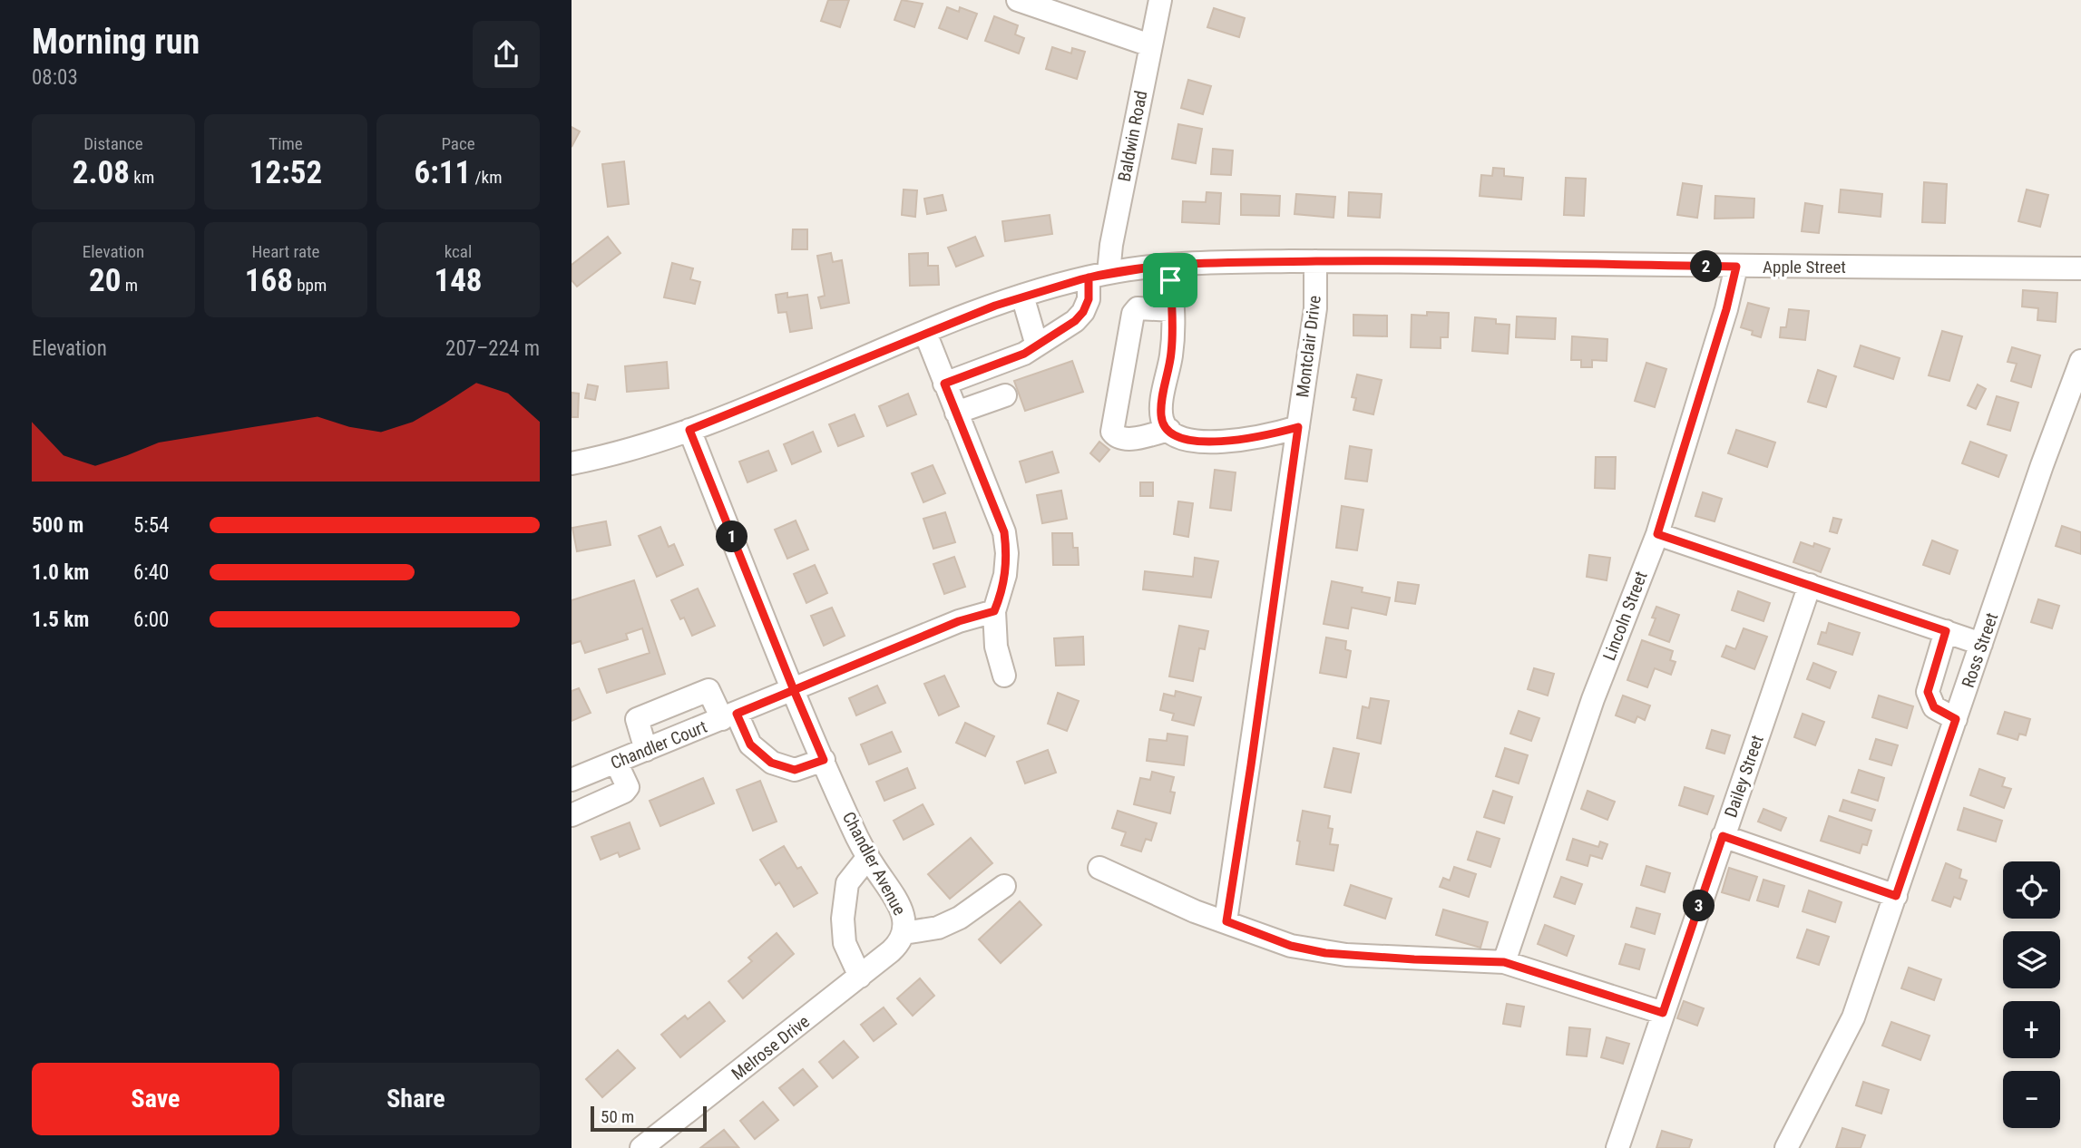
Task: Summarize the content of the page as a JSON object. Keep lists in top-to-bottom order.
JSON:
{
  "streets": {
    "street": [
      "Baldwin Road",
      "Apple Street",
      "Montclair Drive",
      "Lincoln Street",
      "Ross Street",
      "Chandler Court",
      "Dailey Street",
      "Chandler Avenue",
      "Melrose Drive"
    ]
  },
  "crossings": [
    ["Baldwin Road", "Apple Street"],
    ["Apple Street", "Montclair Drive"],
    ["Apple Street", "Lincoln Street"],
    ["Apple Street", "Chandler Avenue"],
    ["Chandler Court", "Chandler Avenue"],
    ["Chandler Avenue", "Melrose Drive"]
  ],
  "scale_bar": "50 m",
  "page": {
    "heading": ["Morning run", "08:03"],
    "stats": [
      ["Distance", "2.08 km"],
      ["Time", "12:52"],
      ["Pace", "6:11 /km"],
      ["Elevation", "20 m"],
      ["Heart rate", "168 bpm"],
      ["kcal", "148"]
    ],
    "pins": ["2", "1", "3"],
    "chart": ["Elevation", "207–224 m"],
    "list": [
      {
        "name": "500 m",
        "note": "5:54"
      },
      {
        "name": "1.0 km",
        "note": "6:40"
      },
      {
        "name": "1.5 km",
        "note": "6:00"
      }
    ],
    "map_buttons": ["+", "−"],
    "buttons": ["Save", "Share"],
    "scale": "50 m"
  }
}
